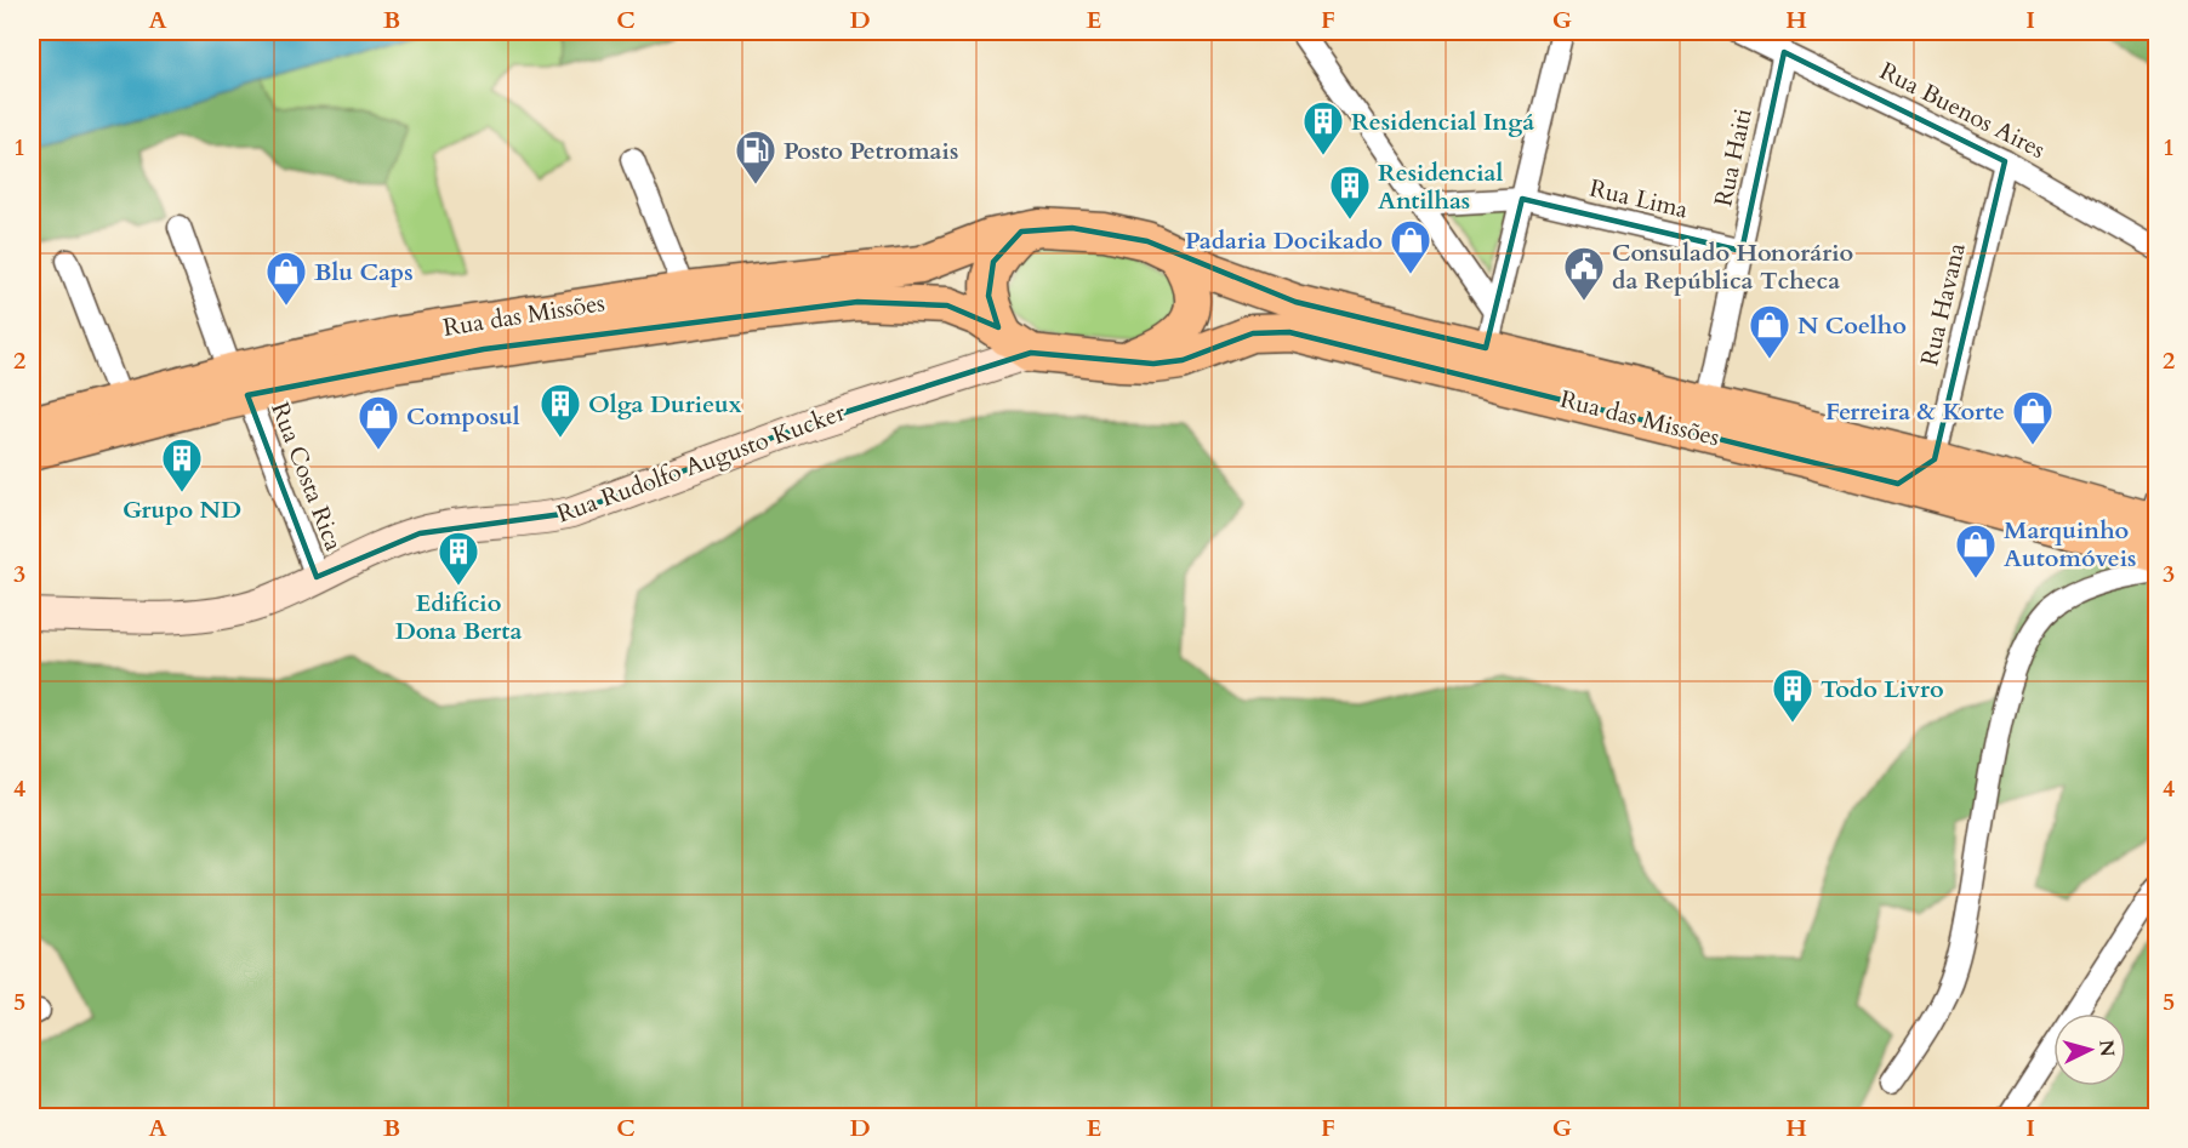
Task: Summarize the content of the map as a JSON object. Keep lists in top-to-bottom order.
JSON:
{
  "streets": {
    "main road": ["Rua das Missões"],
    "street": [
      "Rua Buenos Aires",
      "Rua Haiti",
      "Rua Lima",
      "Rua Havana",
      "Rua Rudolfo Augusto Kucker",
      "Rua Costa Rica"
    ]
  },
  "crossings": [
    ["Rua Buenos Aires", "Rua Haiti"],
    ["Rua Buenos Aires", "Rua Havana"],
    ["Rua Haiti", "Rua Lima"],
    ["Rua Haiti", "Rua das Missões"],
    ["Rua Havana", "Rua das Missões"],
    ["Rua das Missões", "Rua Rudolfo Augusto Kucker"],
    ["Rua das Missões", "Rua Costa Rica"],
    ["Rua Rudolfo Augusto Kucker", "Rua Costa Rica"]
  ],
  "places": {
    "building": [
      "Residencial Ingá",
      "Residencial Antilhas",
      "Olga Durieux",
      "Grupo ND",
      "Edifício Dona Berta",
      "Todo Livro"
    ],
    "fuel station": ["Posto Petromais"],
    "shop": [
      "Padaria Docikado",
      "Blu Caps",
      "N Coelho",
      "Ferreira & Korte",
      "Composul",
      "Marquinho Automóveis"
    ],
    "public building": ["Consulado Honorário da República Tcheca"]
  },
  "north": "right",
  "grid": {
    "columns": [
      "A",
      "B",
      "C",
      "D",
      "E",
      "F",
      "G",
      "H",
      "I"
    ],
    "rows": [
      "1",
      "2",
      "3",
      "4",
      "5"
    ]
  }
}
